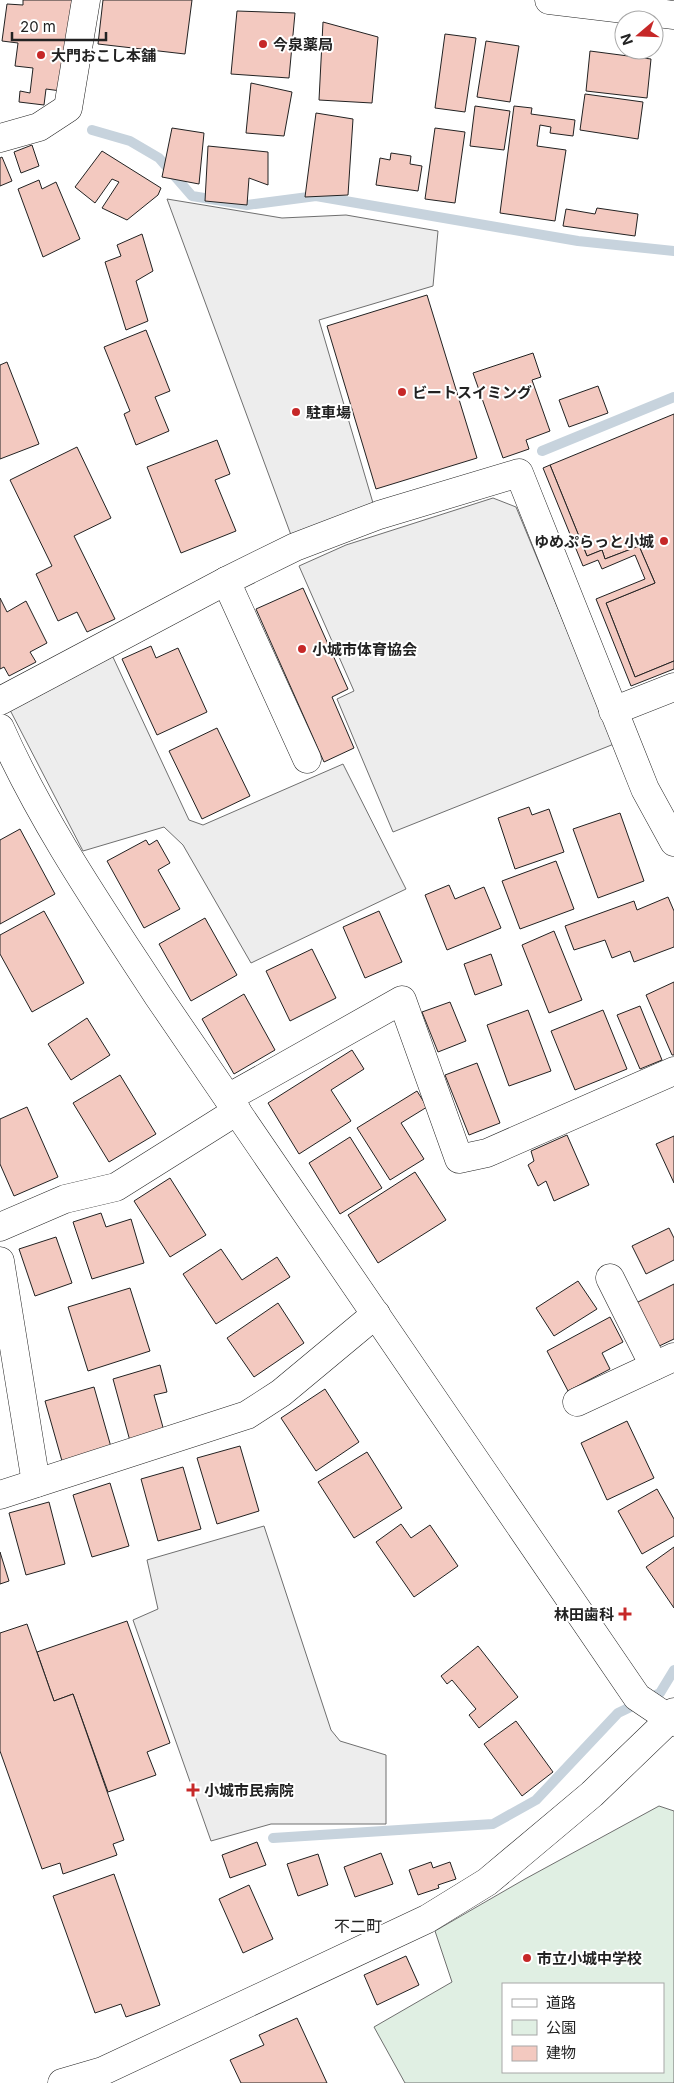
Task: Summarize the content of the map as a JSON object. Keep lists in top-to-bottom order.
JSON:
{
  "districts": ["不二町"],
  "places": {
    "other": [
      "今泉薬局",
      "大門おこし本舗",
      "ビートスイミング",
      "駐車場",
      "ゆめぷらっと小城",
      "小城市体育協会",
      "市立小城中学校"
    ],
    "health": ["林田歯科", "小城市民病院"]
  },
  "legend": ["道路", "公園", "建物"],
  "scale_bar": "20 m",
  "north": "left"
}
